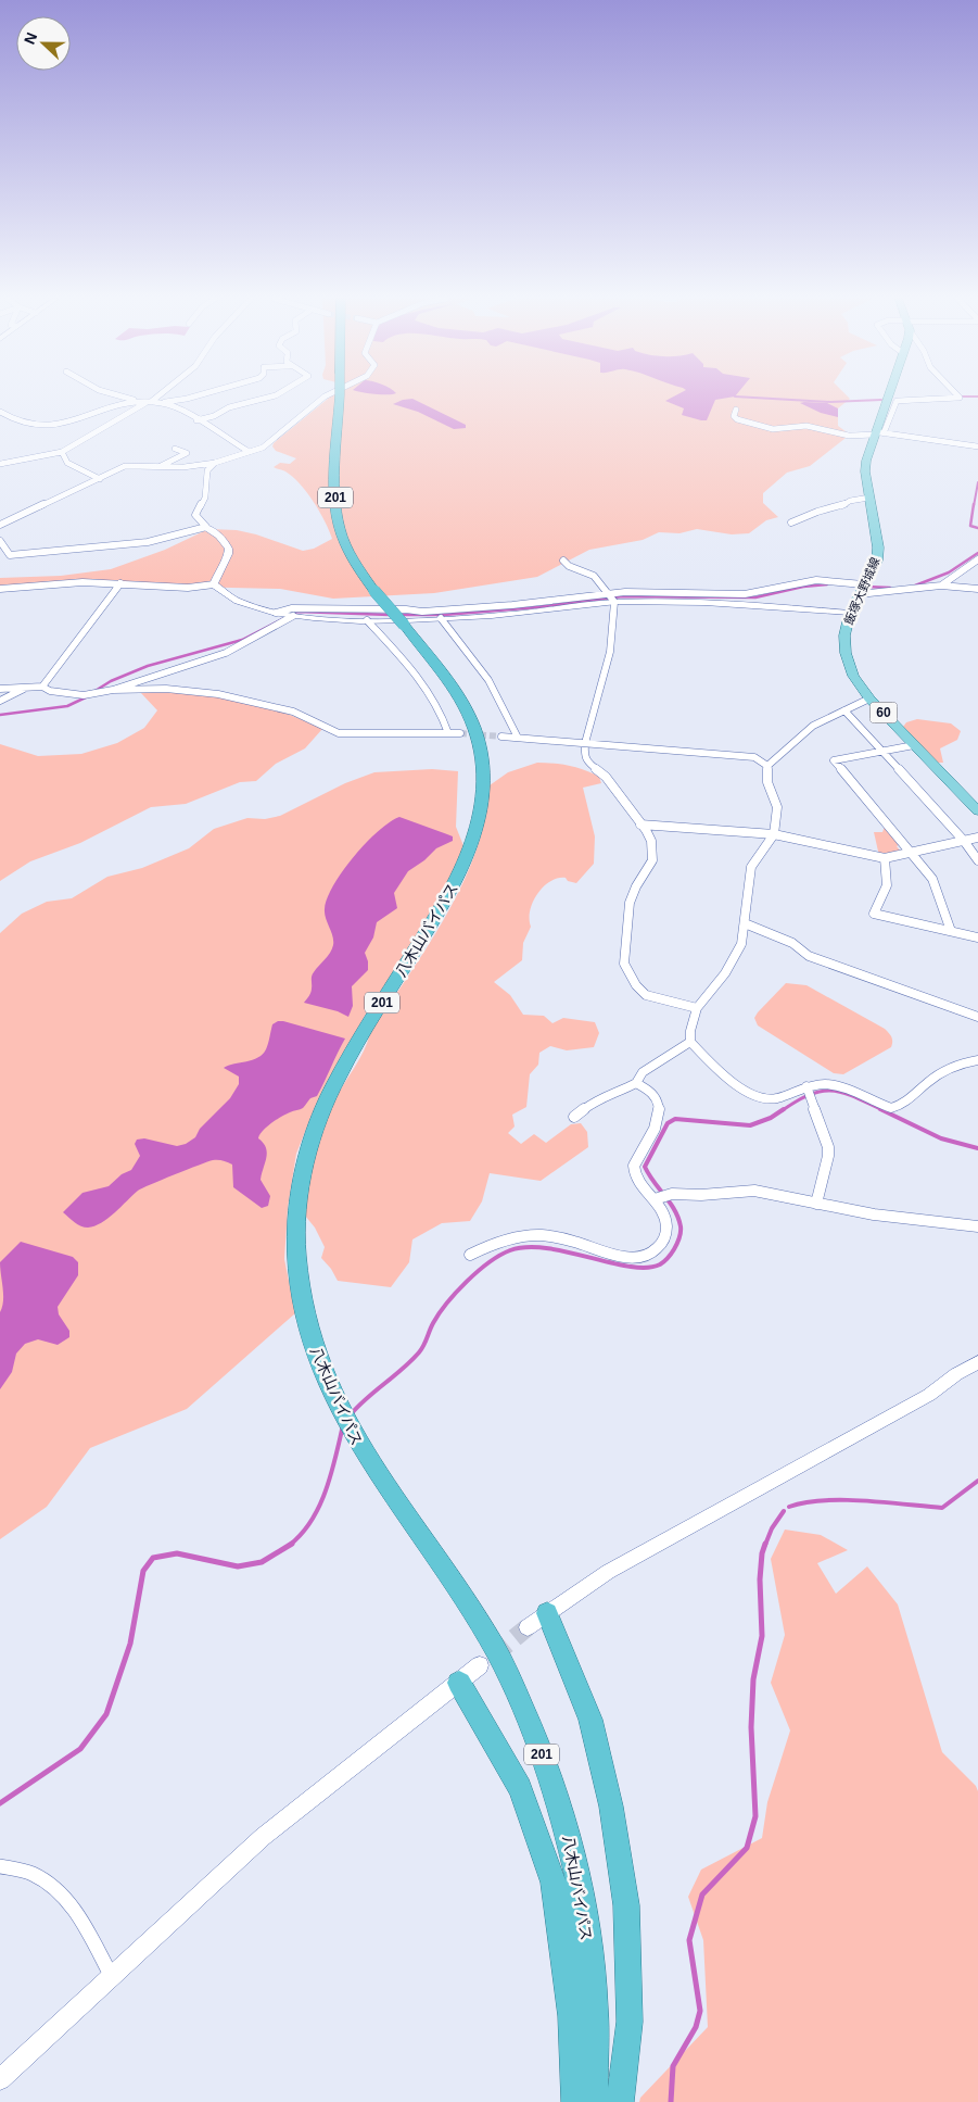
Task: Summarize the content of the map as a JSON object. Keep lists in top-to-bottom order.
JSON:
{
  "streets": {
    "highway": ["201", "八木山バイパス"],
    "main road": ["飯塚大野城線", "60"]
  },
  "north": "left"
}
